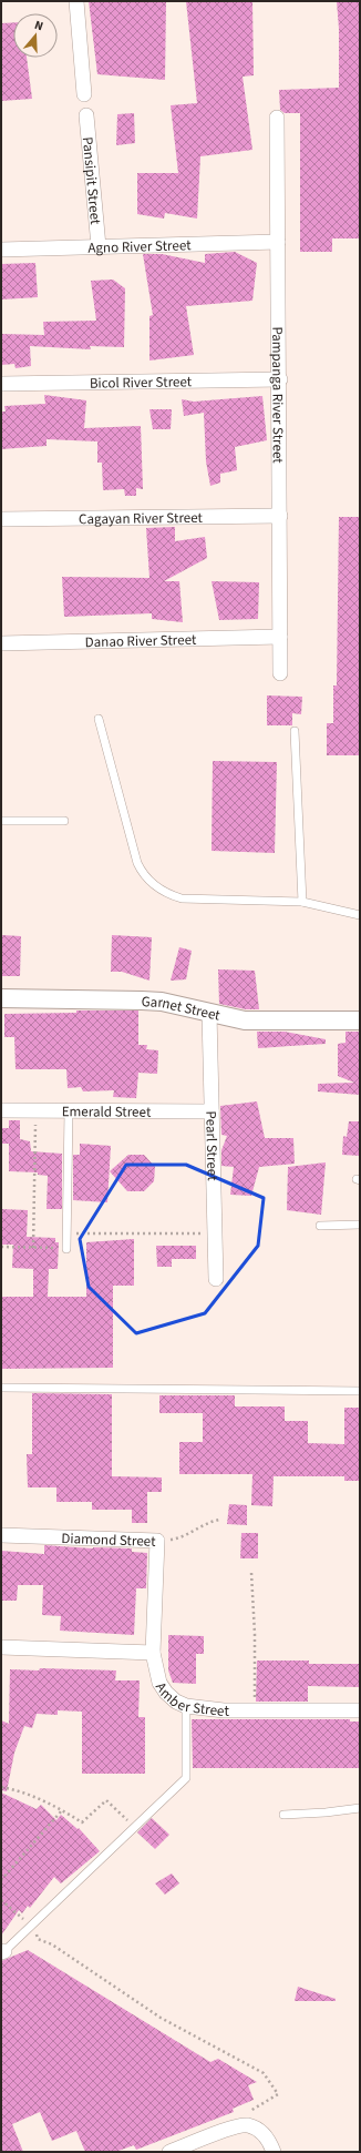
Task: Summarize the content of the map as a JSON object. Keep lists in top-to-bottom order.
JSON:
{
  "streets": {
    "street": [
      "Pansipit Street",
      "Agno River Street",
      "Bicol River Street",
      "Pampanga River Street",
      "Cagayan River Street",
      "Danao River Street",
      "Garnet Street",
      "Emerald Street",
      "Pearl Street",
      "Diamond Street",
      "Amber Street"
    ]
  },
  "crossings": [
    ["Pansipit Street", "Agno River Street"],
    ["Agno River Street", "Pampanga River Street"],
    ["Bicol River Street", "Pampanga River Street"],
    ["Pampanga River Street", "Cagayan River Street"],
    ["Pampanga River Street", "Danao River Street"],
    ["Garnet Street", "Pearl Street"],
    ["Emerald Street", "Pearl Street"],
    ["Diamond Street", "Amber Street"]
  ],
  "north": "top"
}
